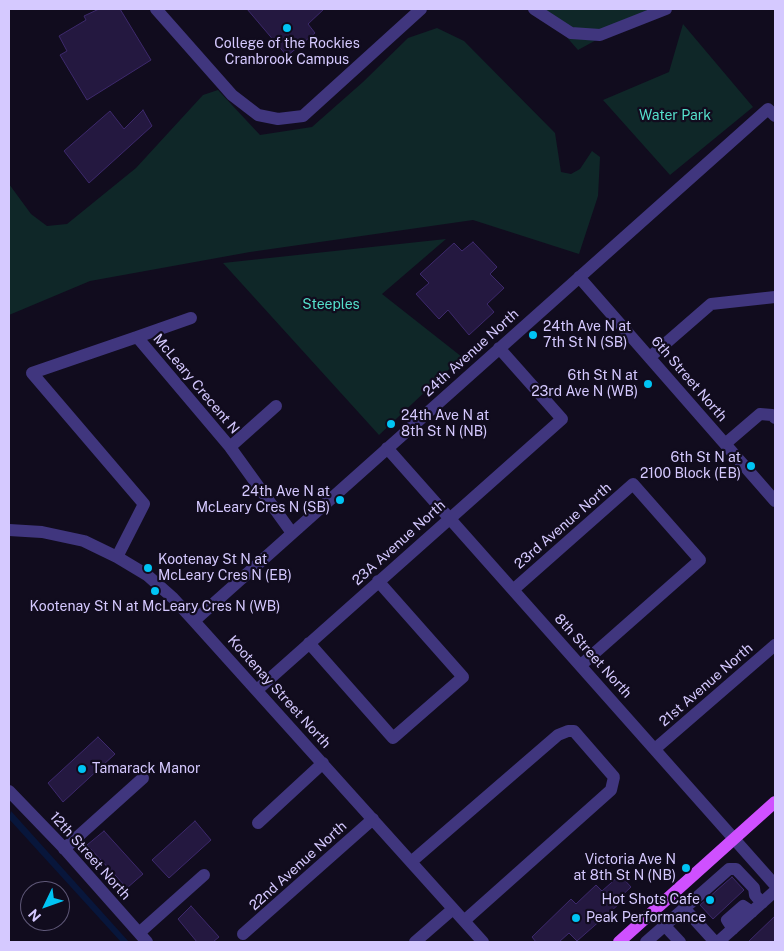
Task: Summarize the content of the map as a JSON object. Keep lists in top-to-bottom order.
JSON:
{
  "streets": {
    "street": [
      "24th Avenue North",
      "6th Street North",
      "McLeary Crecent N",
      "23rd Avenue North",
      "23A Avenue North",
      "8th Street North",
      "21st Avenue North",
      "Kootenay Street North",
      "12th Street North",
      "22nd Avenue North"
    ]
  },
  "crossings": [
    ["24th Avenue North", "6th Street North"],
    ["24th Avenue North", "McLeary Crecent N"],
    ["24th Avenue North", "23A Avenue North"],
    ["24th Avenue North", "8th Street North"],
    ["24th Avenue North", "Kootenay Street North"],
    ["McLeary Crecent N", "Kootenay Street North"],
    ["23rd Avenue North", "8th Street North"],
    ["23A Avenue North", "8th Street North"],
    ["23A Avenue North", "Kootenay Street North"],
    ["8th Street North", "21st Avenue North"],
    ["Kootenay Street North", "22nd Avenue North"]
  ],
  "parks": ["Water Park", "Steeples"],
  "places": [
    "College of the Rockies Cranbrook Campus",
    "24th Ave N at 7th St N (SB)",
    "6th St N at 23rd Ave N (WB)",
    "24th Ave N at 8th St N (NB)",
    "6th St N at 2100 Block (EB)",
    "24th Ave N at McLeary Cres N (SB)",
    "Kootenay St N at McLeary Cres N (EB)",
    "Kootenay St N at McLeary Cres N (WB)",
    "Tamarack Manor",
    "Victoria Ave N at 8th St N (NB)",
    "Hot Shots Cafe",
    "Peak Performance"
  ],
  "north": "bottom left"
}
